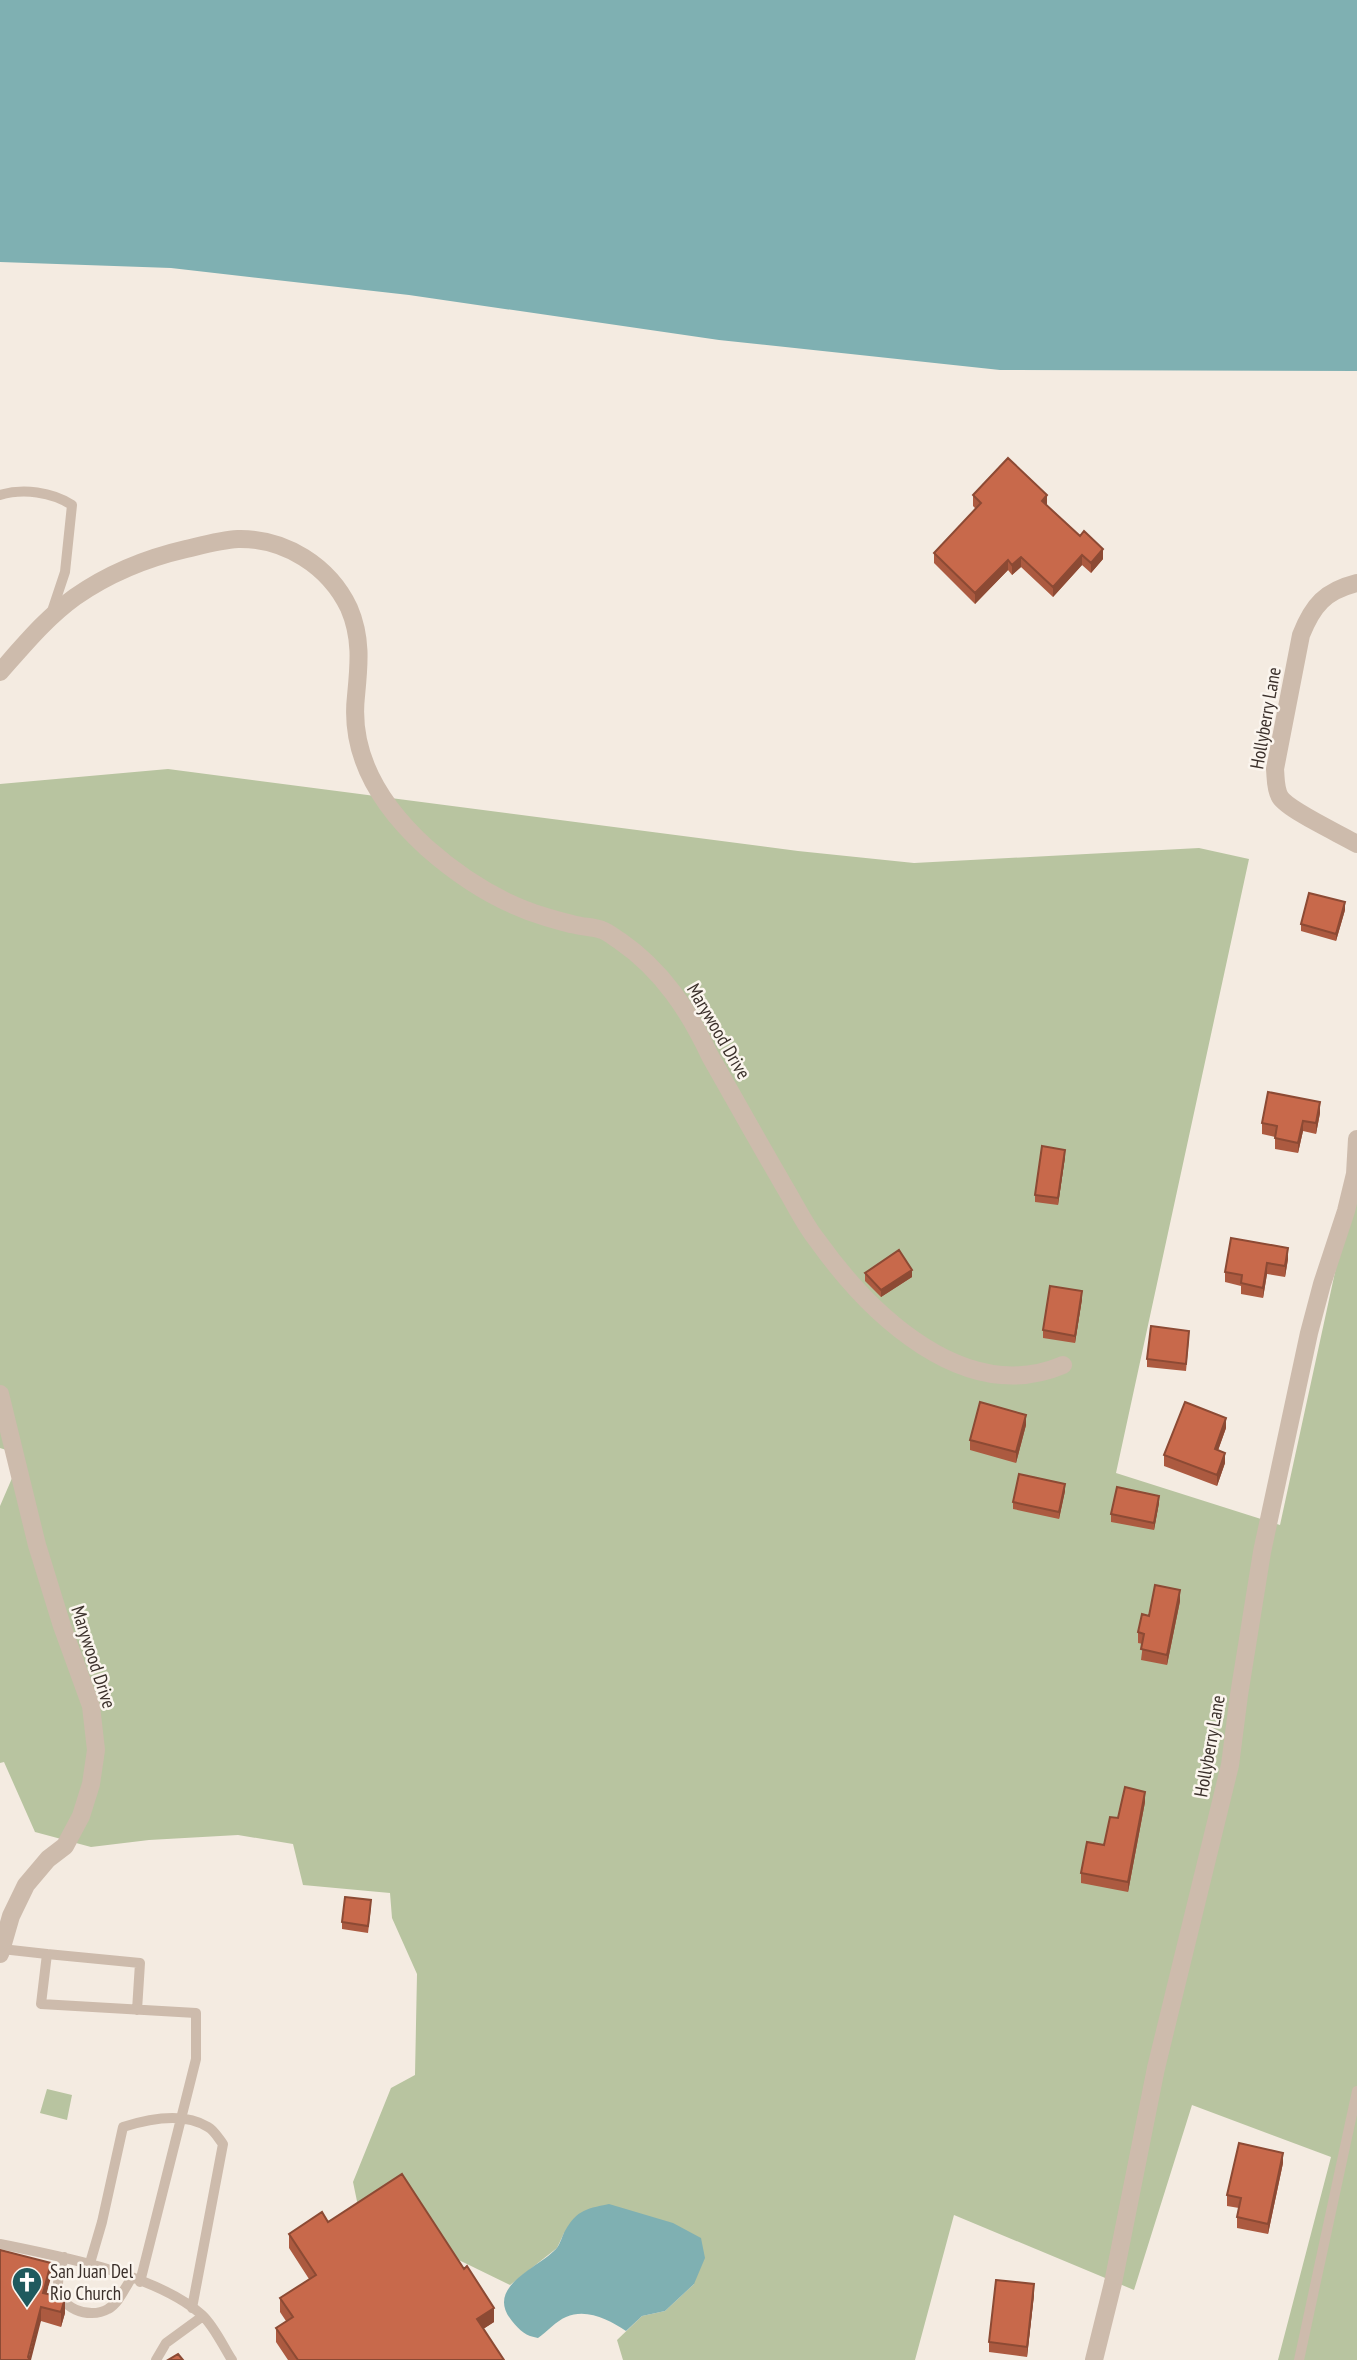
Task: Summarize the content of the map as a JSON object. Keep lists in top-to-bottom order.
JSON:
{
  "streets": {
    "street": ["Hollyberry Lane", "Marywood Drive"]
  },
  "places": {
    "church": ["San Juan Del Rio Church"]
  }
}
